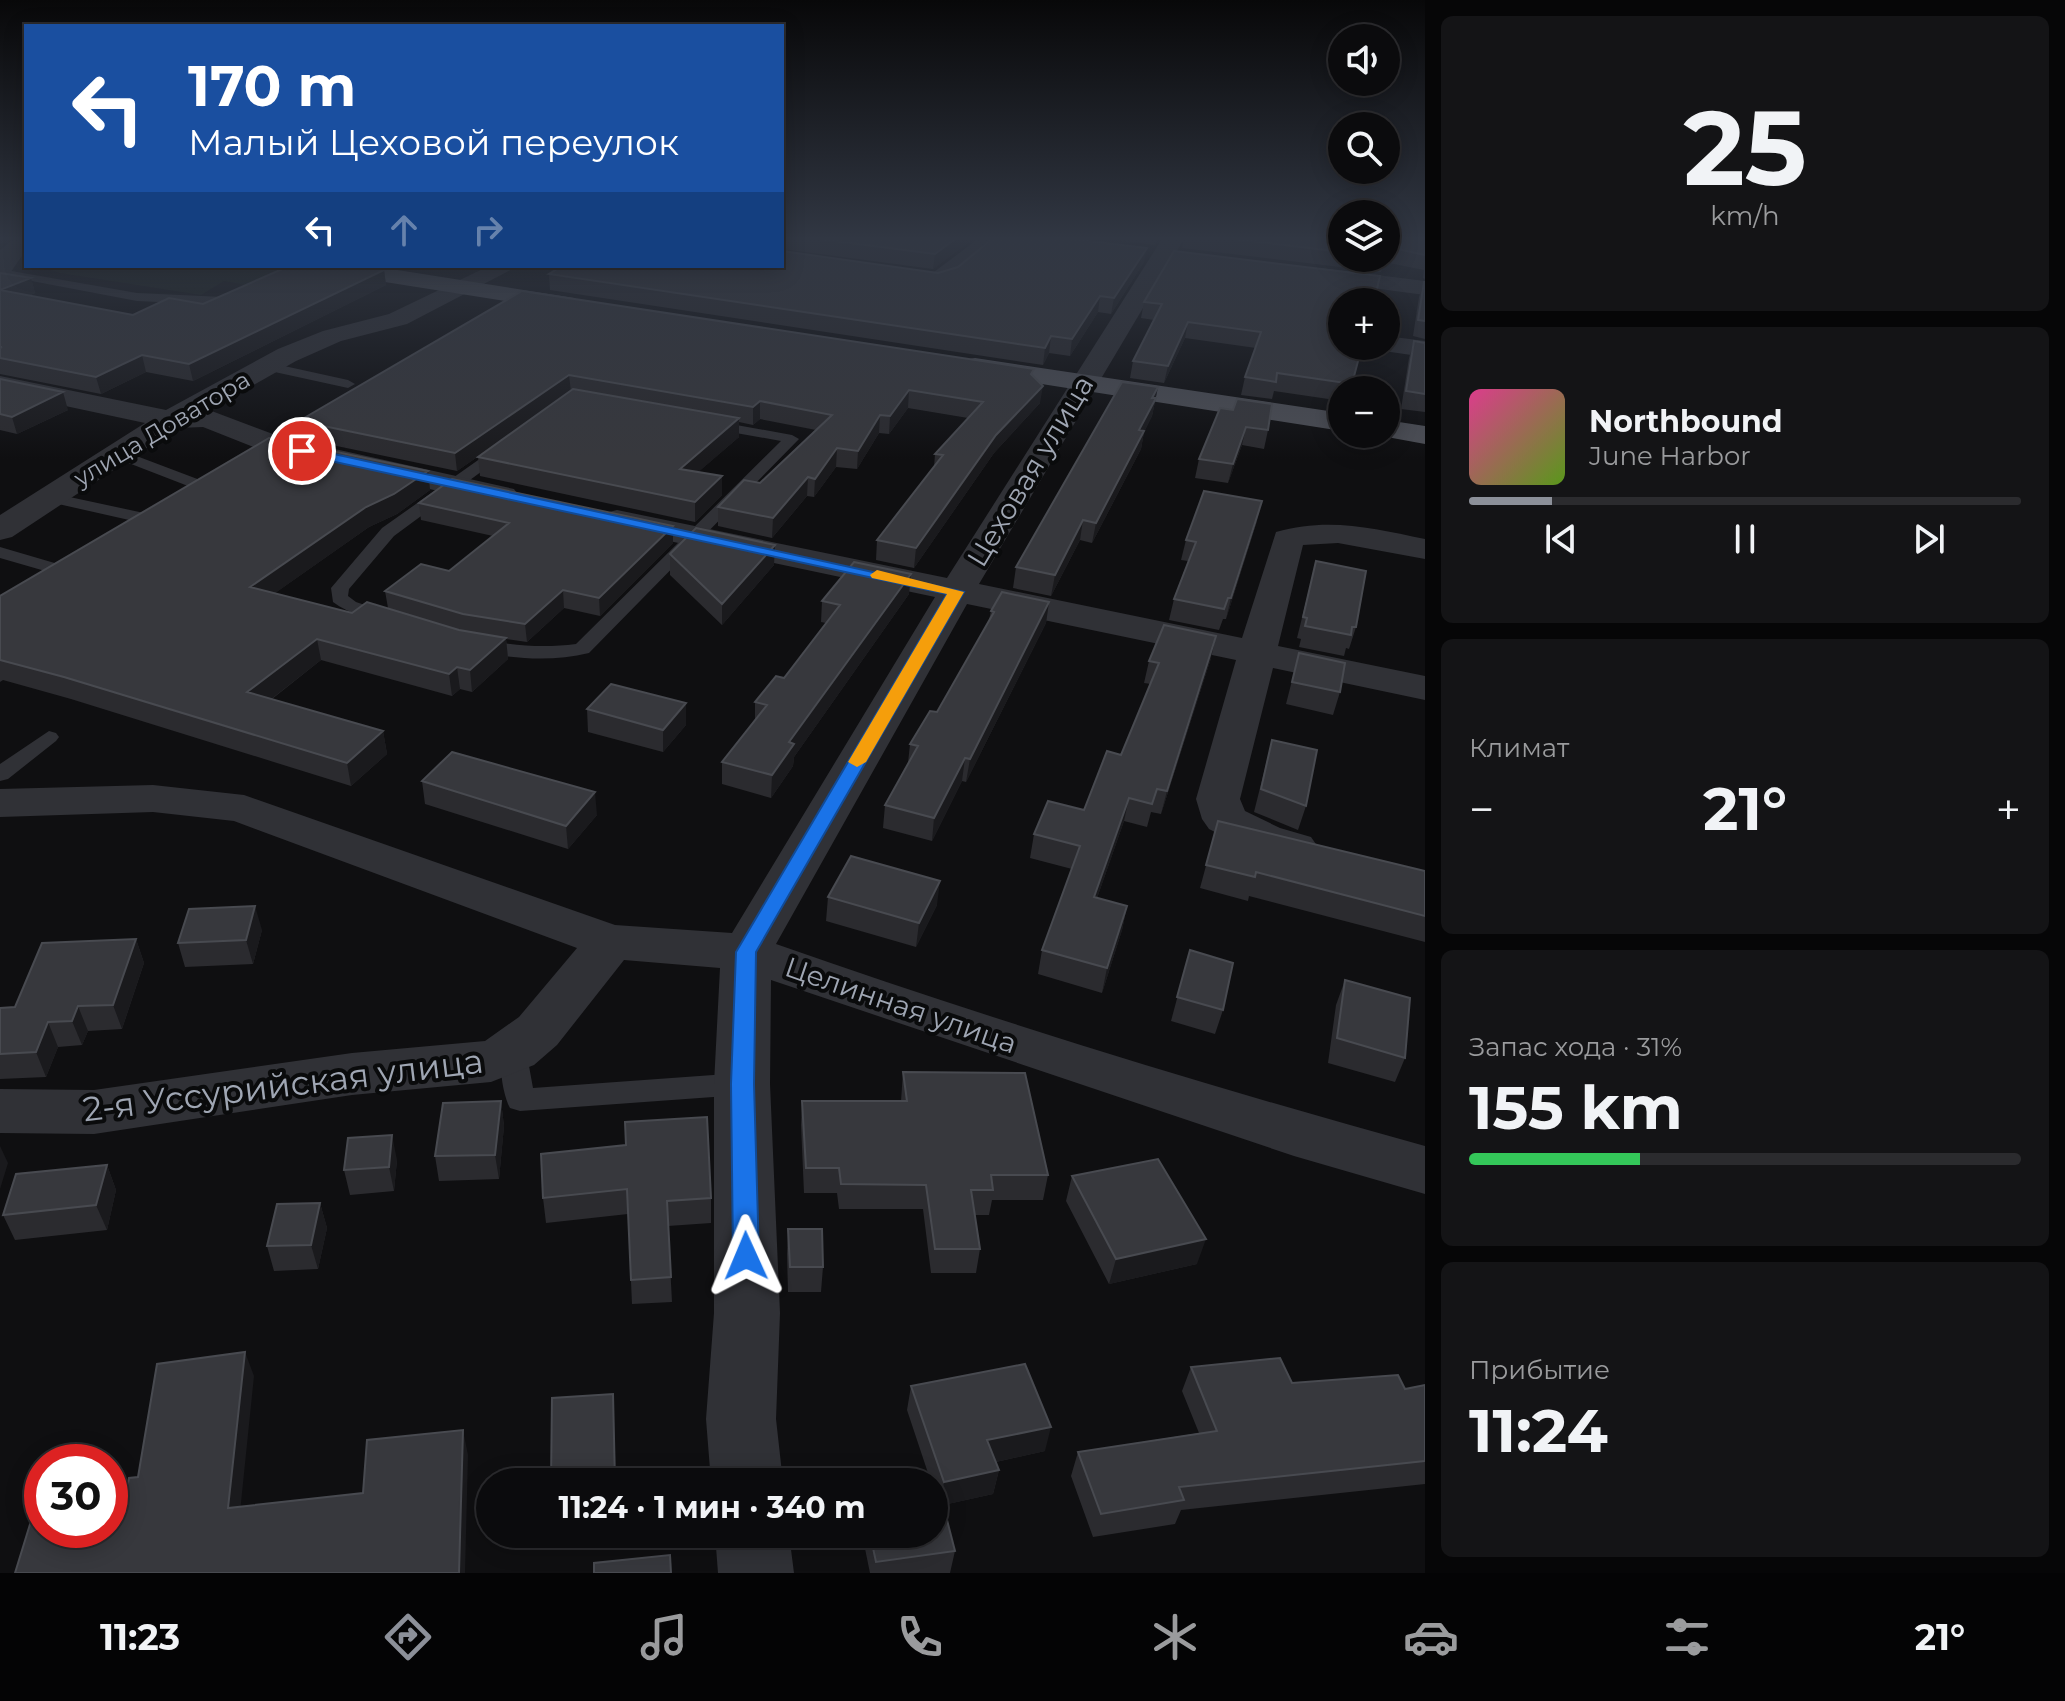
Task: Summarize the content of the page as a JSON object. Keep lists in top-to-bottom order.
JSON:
{
  "streets": {
    "street": [
      "улица Доватора",
      "Цеховая улица",
      "Целинная улица",
      "2-я Уссурийская улица"
    ]
  },
  "crossings": [
    ["Цеховая улица", "Целинная улица"],
    ["Целинная улица", "2-я Уссурийская улица"]
  ],
  "page": {
    "tile": [
      ["25", "km/h"],
      "Климат",
      ["Запас хода · 31%", "155 km"],
      ["Прибытие", "11:24"]
    ],
    "map_buttons": ["+", "−"],
    "turn": ["170 m", "Малый Цеховой переулок"],
    "song": ["Northbound", "June Harbor"],
    "heat": ["−", "21°", "+"],
    "limit": "30",
    "trip": "11:24 · 1 мин · 340 m",
    "tabs": ["11:23", "21°"]
  }
}
